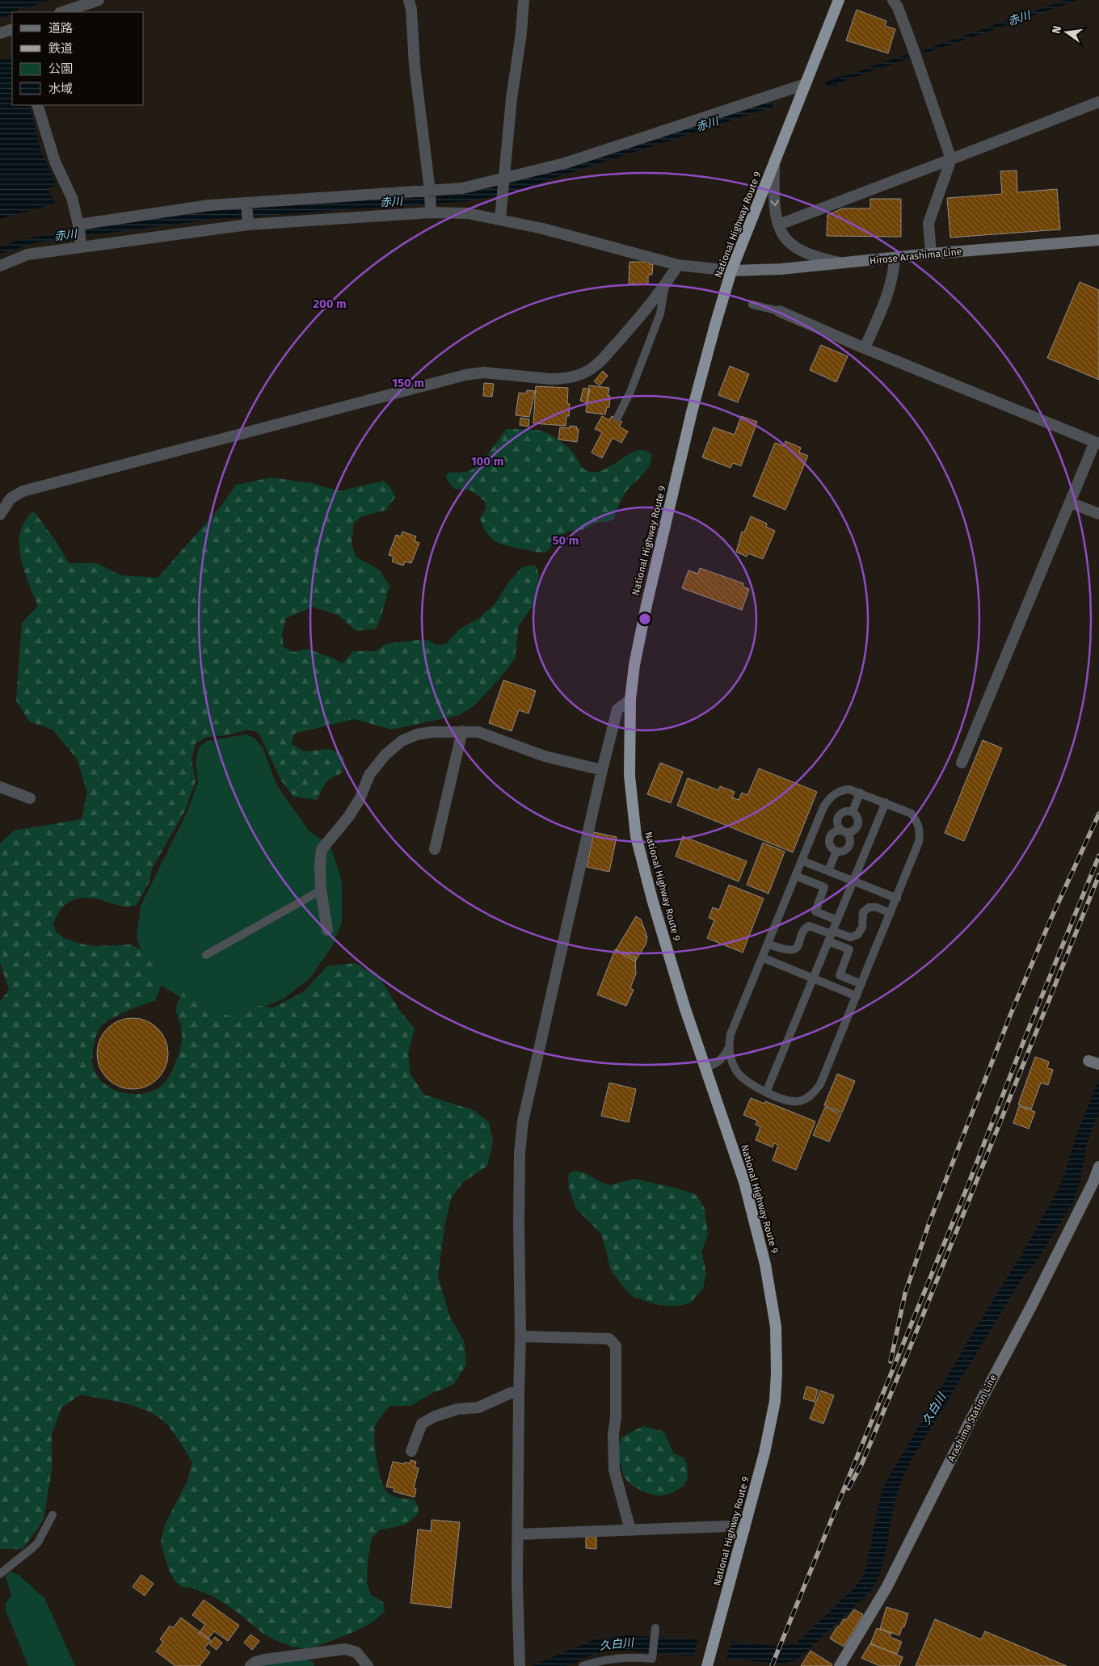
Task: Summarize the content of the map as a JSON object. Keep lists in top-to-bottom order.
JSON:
{
  "streets": {
    "highway": ["National Highway Route 9"],
    "main road": ["Hirose Arashima Line", "Arashima Station Line"]
  },
  "crossings": [
    ["National Highway Route 9", "Hirose Arashima Line"]
  ],
  "water": ["赤川", "久白川"],
  "legend": [
    "道路",
    "鉄道",
    "公園",
    "水域"
  ],
  "north": "left",
  "rings": [
    "200 m",
    "150 m",
    "100 m",
    "50 m"
  ]
}
